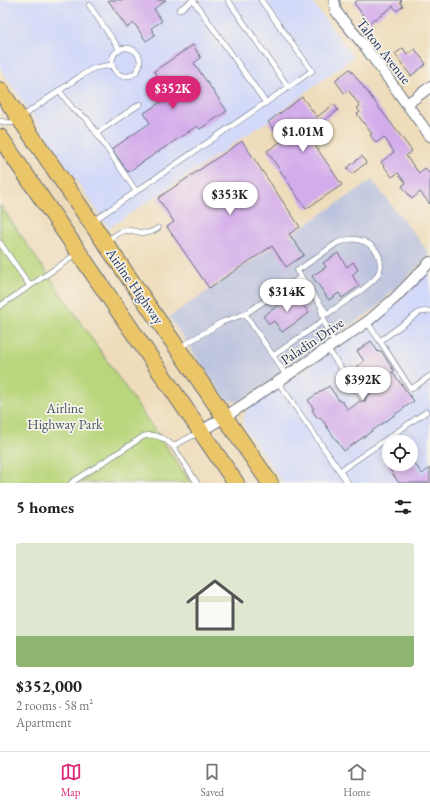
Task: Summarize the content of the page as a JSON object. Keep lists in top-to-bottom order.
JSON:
{
  "streets": {
    "highway": ["Airline Highway"],
    "street": ["Talton Avenue", "Paladin Drive"]
  },
  "crossings": [
    ["Airline Highway", "Paladin Drive"]
  ],
  "parks": ["Airline Highway Park"],
  "page": {
    "price": [
      "$352K",
      "$1.01M",
      "$353K",
      "$314K",
      "$392K"
    ],
    "heading": "5 homes",
    "list": [
      {
        "name": "$352,000",
        "note": "2 rooms · 58 m² · Apartment"
      }
    ],
    "tabs": ["Map", "Saved", "Home"]
  }
}
